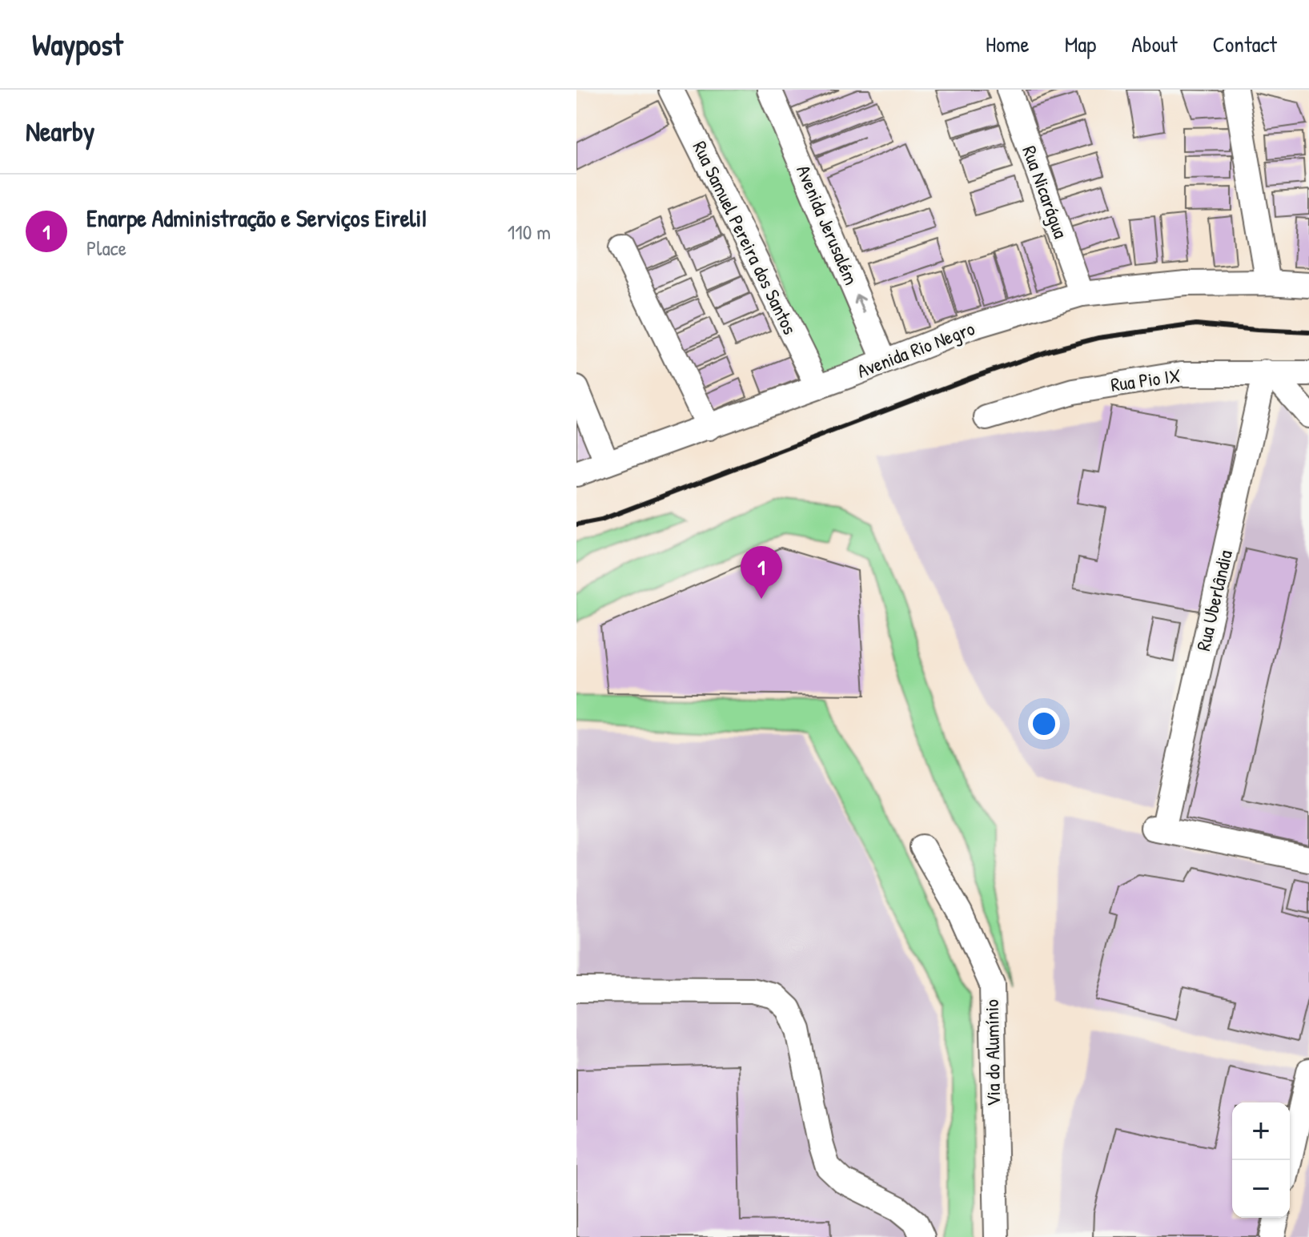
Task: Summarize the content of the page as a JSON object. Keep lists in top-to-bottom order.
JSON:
{
  "streets": {
    "street": [
      "Rua Nicarágua",
      "Avenida Jerusalém",
      "Rua Samuel Pereira dos Santos",
      "Avenida Rio Negro",
      "Rua Pio IX",
      "Rua Uberlândia",
      "Via do Alumínio"
    ]
  },
  "crossings": [
    ["Rua Nicarágua", "Avenida Rio Negro"],
    ["Avenida Jerusalém", "Avenida Rio Negro"],
    ["Rua Samuel Pereira dos Santos", "Avenida Rio Negro"],
    ["Rua Pio IX", "Rua Uberlândia"]
  ],
  "page": {
    "header": "Waypost",
    "nav": [
      "Home",
      "Map",
      "About",
      "Contact"
    ],
    "heading": "Nearby",
    "list": [
      {
        "mark": "1",
        "name": "Enarpe Administração e Serviços EireliI",
        "note": "Place",
        "value": "110 m"
      }
    ],
    "pins": "1",
    "map_buttons": ["+", "−"]
  }
}
